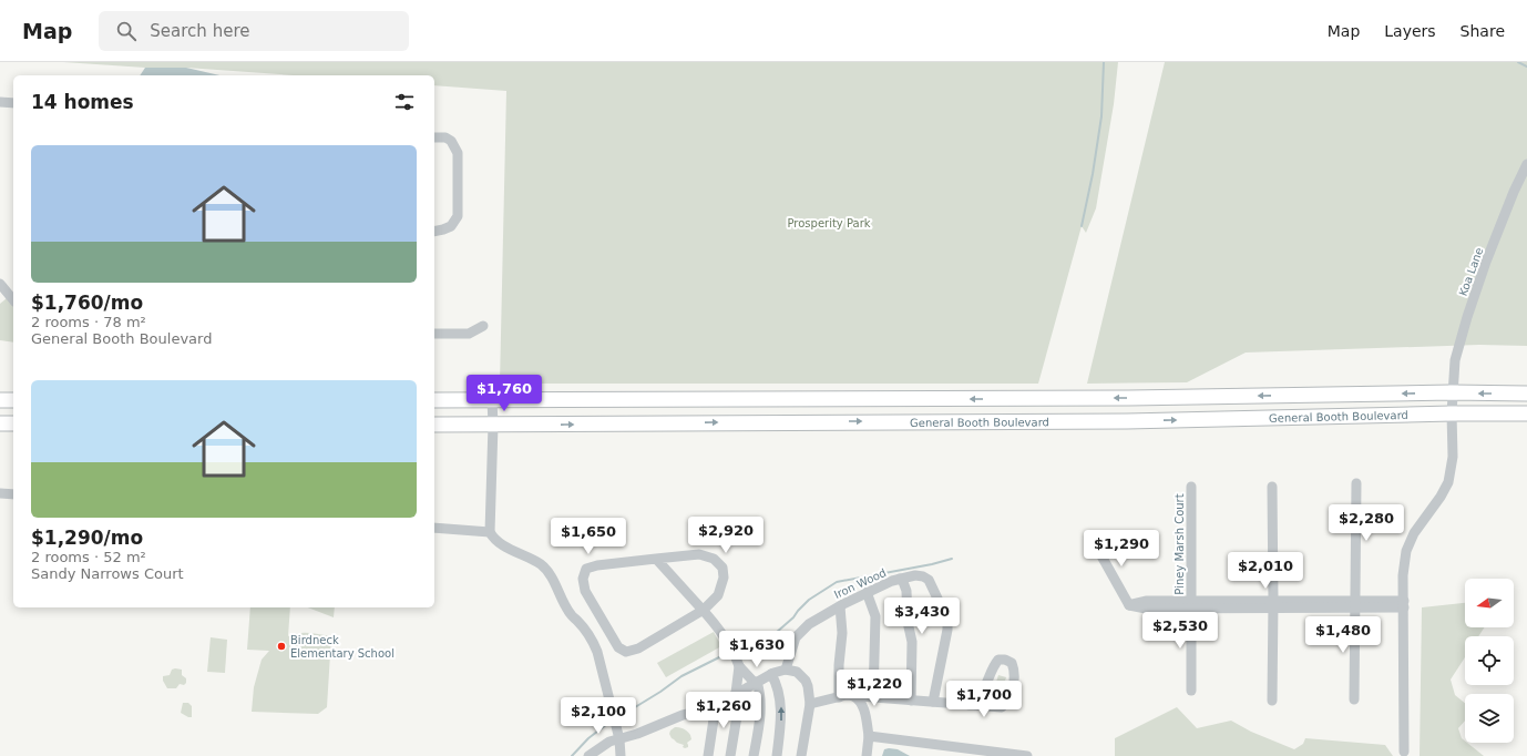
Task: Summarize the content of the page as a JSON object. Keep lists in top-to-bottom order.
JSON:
{
  "streets": {
    "highway": ["General Booth Boulevard"],
    "street": ["Koa Lane", "Piney Marsh Court", "Iron Wood"]
  },
  "crossings": [
    ["Koa Lane", "General Booth Boulevard"]
  ],
  "parks": ["Prosperity Park"],
  "places": ["Birdneck Elementary School"],
  "north": "left",
  "page": {
    "header": "Map",
    "search": "Search here",
    "nav": ["Map", "Layers", "Share"],
    "heading": "14 homes",
    "list": [
      {
        "name": "$1,760/mo",
        "note": "2 rooms · 78 m² · General Booth Boulevard"
      },
      {
        "name": "$1,290/mo",
        "note": "2 rooms · 52 m² · Sandy Narrows Court"
      }
    ],
    "price": [
      "$1,760",
      "$2,280",
      "$2,920",
      "$1,650",
      "$1,290",
      "$2,010",
      "$3,430",
      "$2,530",
      "$1,480",
      "$1,630",
      "$1,220",
      "$1,700",
      "$1,260",
      "$2,100"
    ]
  }
}
